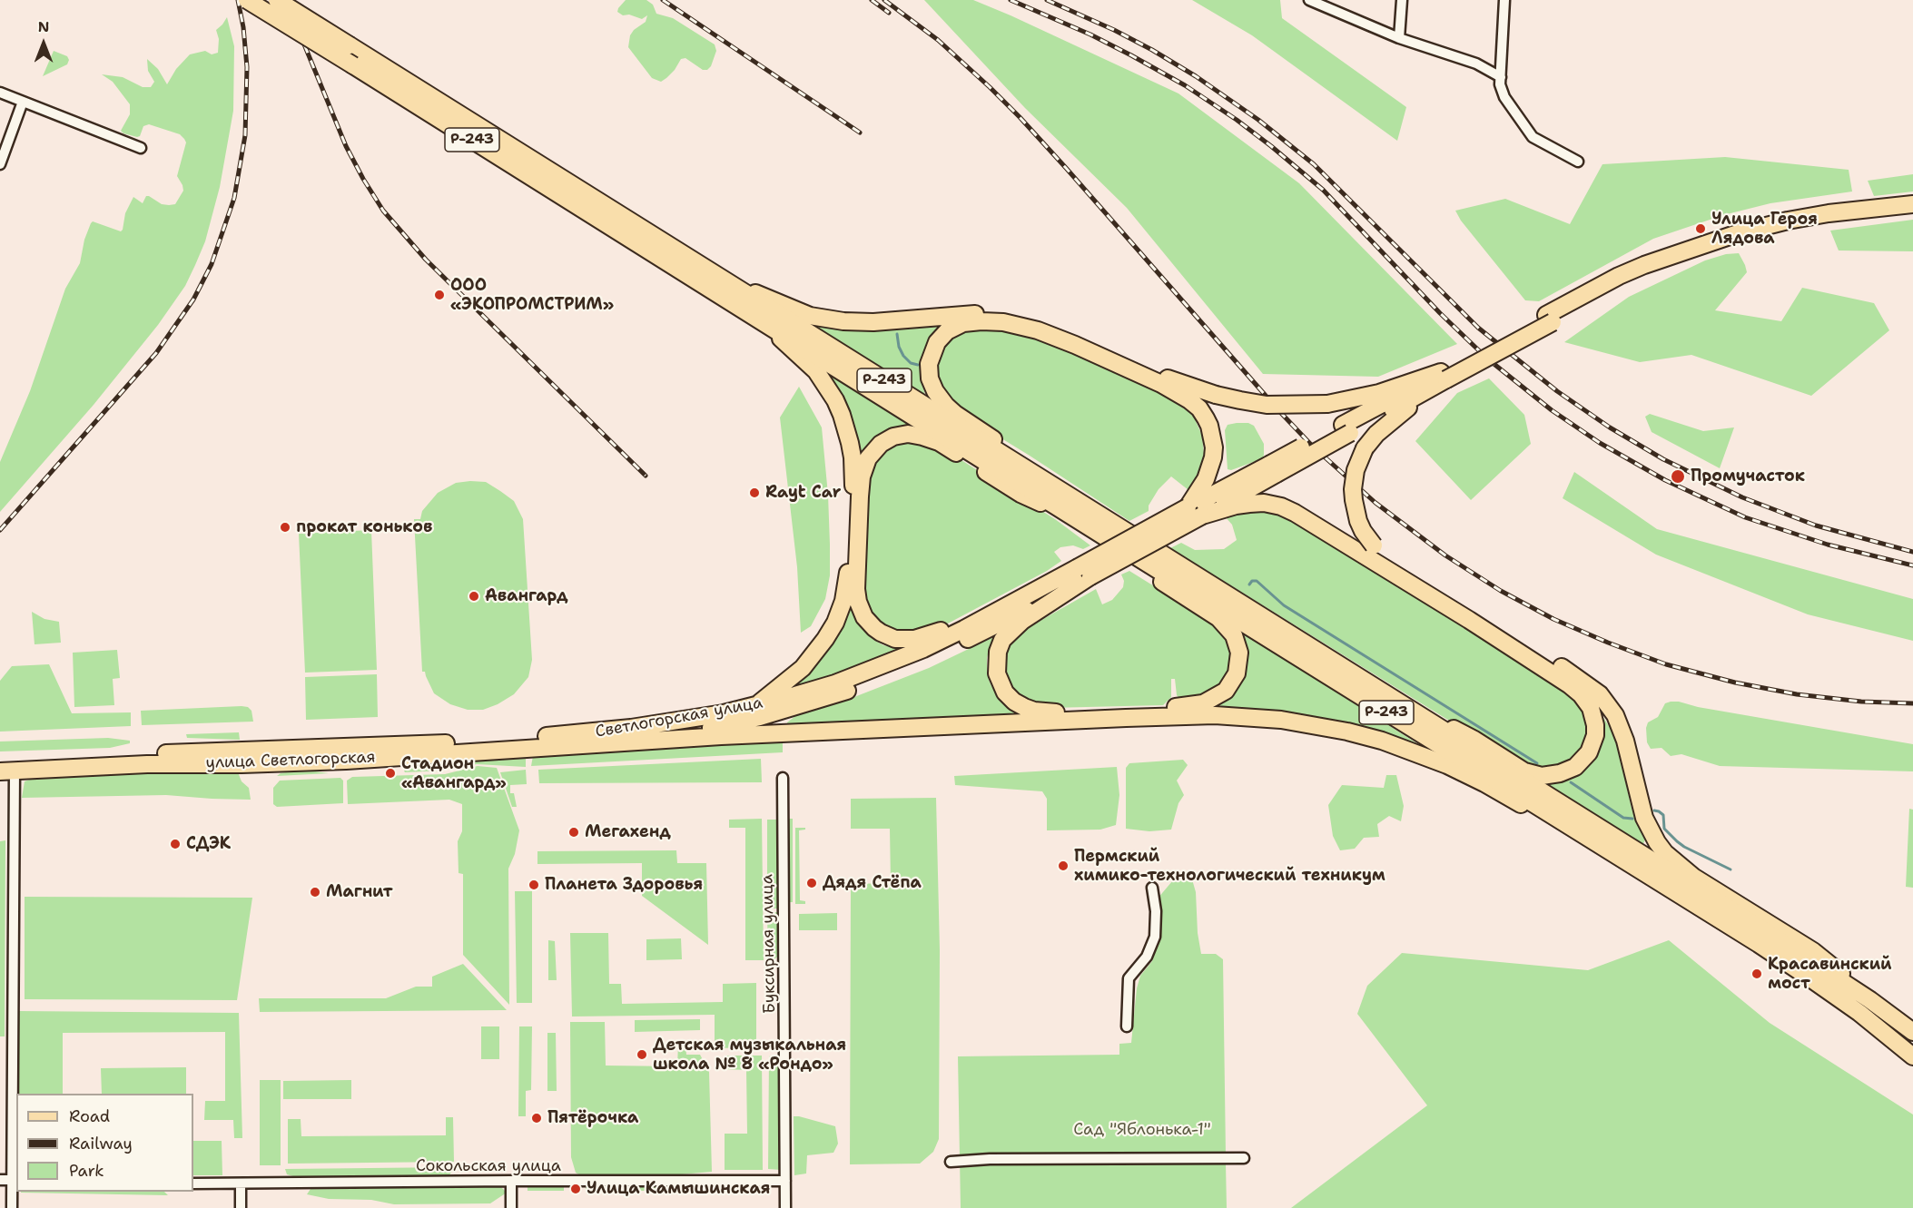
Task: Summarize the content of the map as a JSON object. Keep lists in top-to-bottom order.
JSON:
{
  "streets": {
    "main road": ["Р-243", "Светлогорская улица", "улица Светлогорская"],
    "street": ["Буксирная улица", "Сокольская улица"]
  },
  "crossings": [
    ["Светлогорская улица", "улица Светлогорская"],
    ["Буксирная улица", "Сокольская улица"]
  ],
  "parks": ["Сад \"Яблонька-1\""],
  "places": [
    "Улица Героя Лядова",
    "ООО «ЭКОПРОМСТРИМ»",
    "Промучасток",
    "Rayt Car",
    "прокат коньков",
    "Авангард",
    "Стадион «Авангард»",
    "Мегахенд",
    "СДЭК",
    "Пермский химико-технологический техникум",
    "Дядя Стёпа",
    "Планета Здоровья",
    "Магнит",
    "Красавинский мост",
    "Детская музыкальная школа № 8 «Рондо»",
    "Пятёрочка",
    "Улица Камышинская"
  ],
  "legend": ["Road", "Railway", "Park"],
  "north": "top"
}
